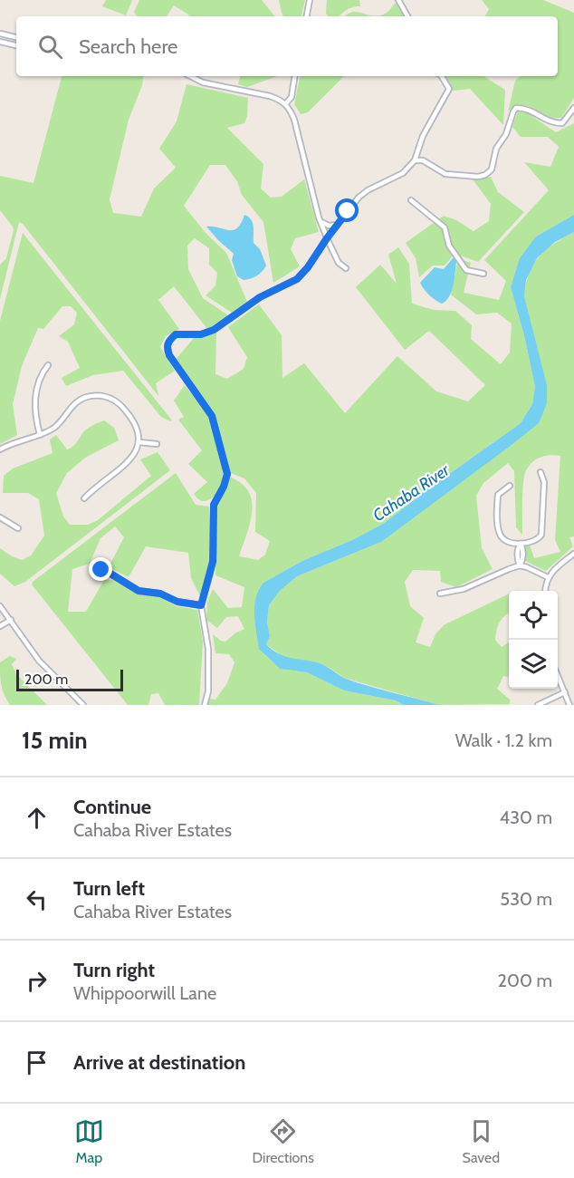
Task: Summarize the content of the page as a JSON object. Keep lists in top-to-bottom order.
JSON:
{
  "water": ["Cahaba River"],
  "scale_bar": "200 m",
  "page": {
    "search": "Search here",
    "scale": "200 m",
    "heading": ["15 min", "Walk · 1.2 km"],
    "list": [
      ["Continue", "Cahaba River Estates", "430 m"],
      ["Turn left", "Cahaba River Estates", "530 m"],
      ["Turn right", "Whippoorwill Lane", "200 m"],
      "Arrive at destination"
    ],
    "nav": ["Map", "Directions", "Saved"]
  }
}
